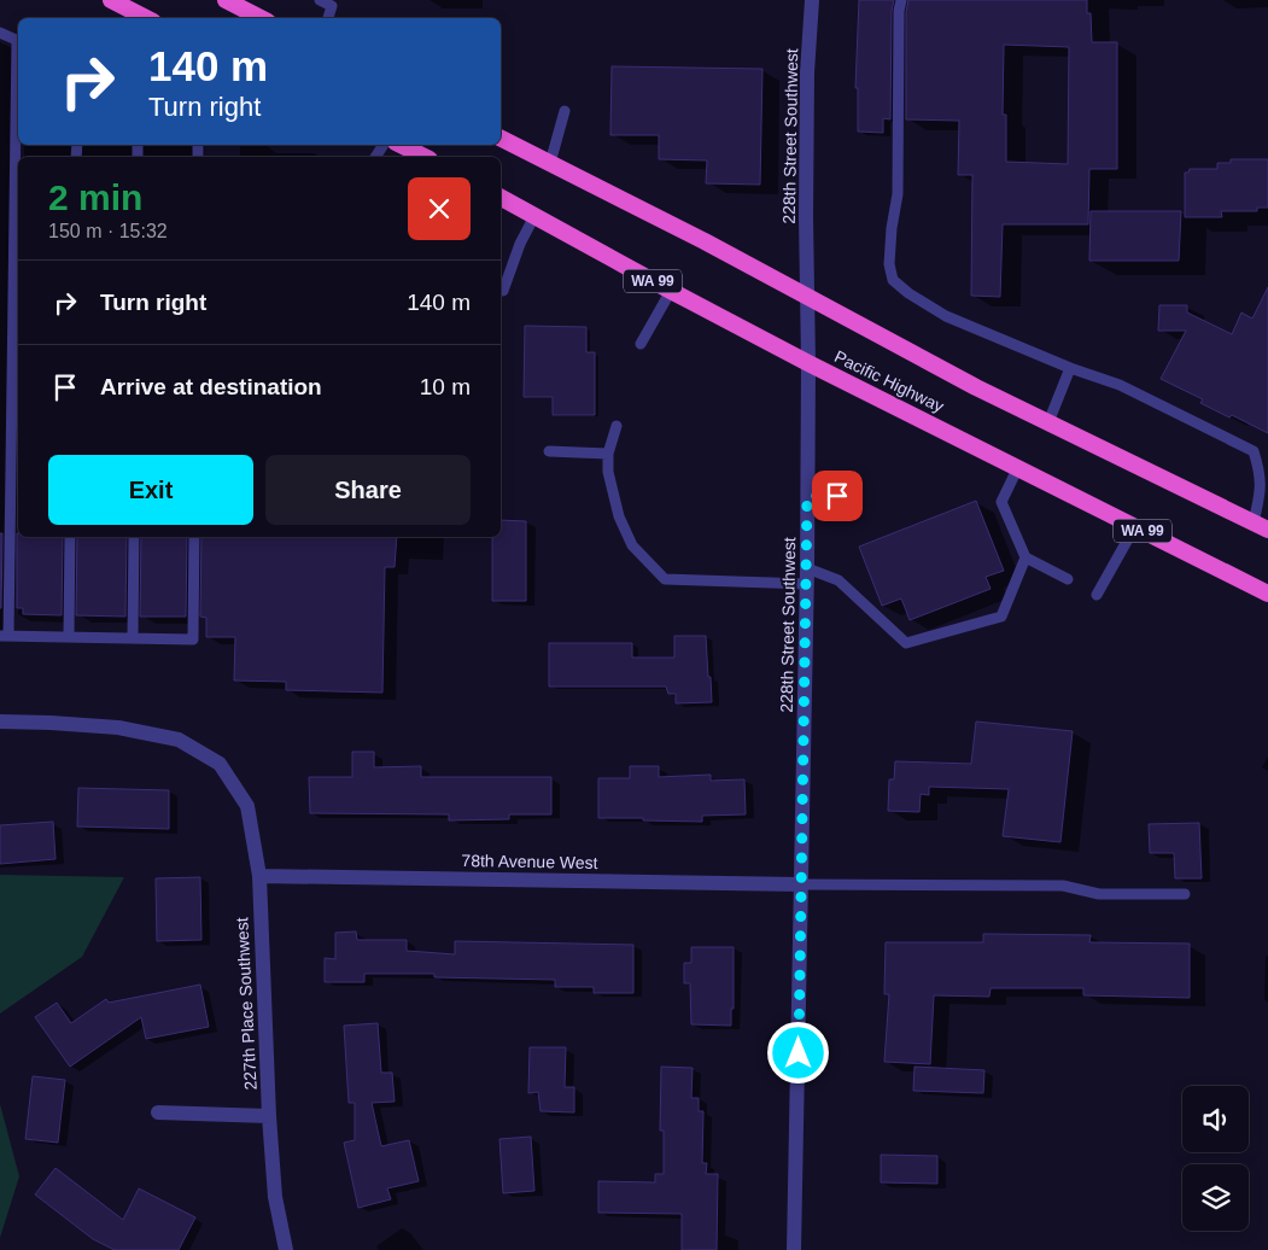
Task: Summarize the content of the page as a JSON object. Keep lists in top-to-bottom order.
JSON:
{
  "streets": {
    "highway": ["WA 99", "Pacific Highway"],
    "street": ["228th Street Southwest", "78th Avenue West", "227th Place Southwest"]
  },
  "crossings": [
    ["228th Street Southwest", "Pacific Highway"],
    ["228th Street Southwest", "78th Avenue West"],
    ["78th Avenue West", "227th Place Southwest"]
  ],
  "page": {
    "turn": ["140 m", "Turn right"],
    "heading": ["2 min", "150 m · 15:32"],
    "list": [
      {
        "name": "Turn right",
        "value": "140 m"
      },
      {
        "name": "Arrive at destination",
        "value": "10 m"
      }
    ],
    "buttons": ["Exit", "Share"]
  }
}
